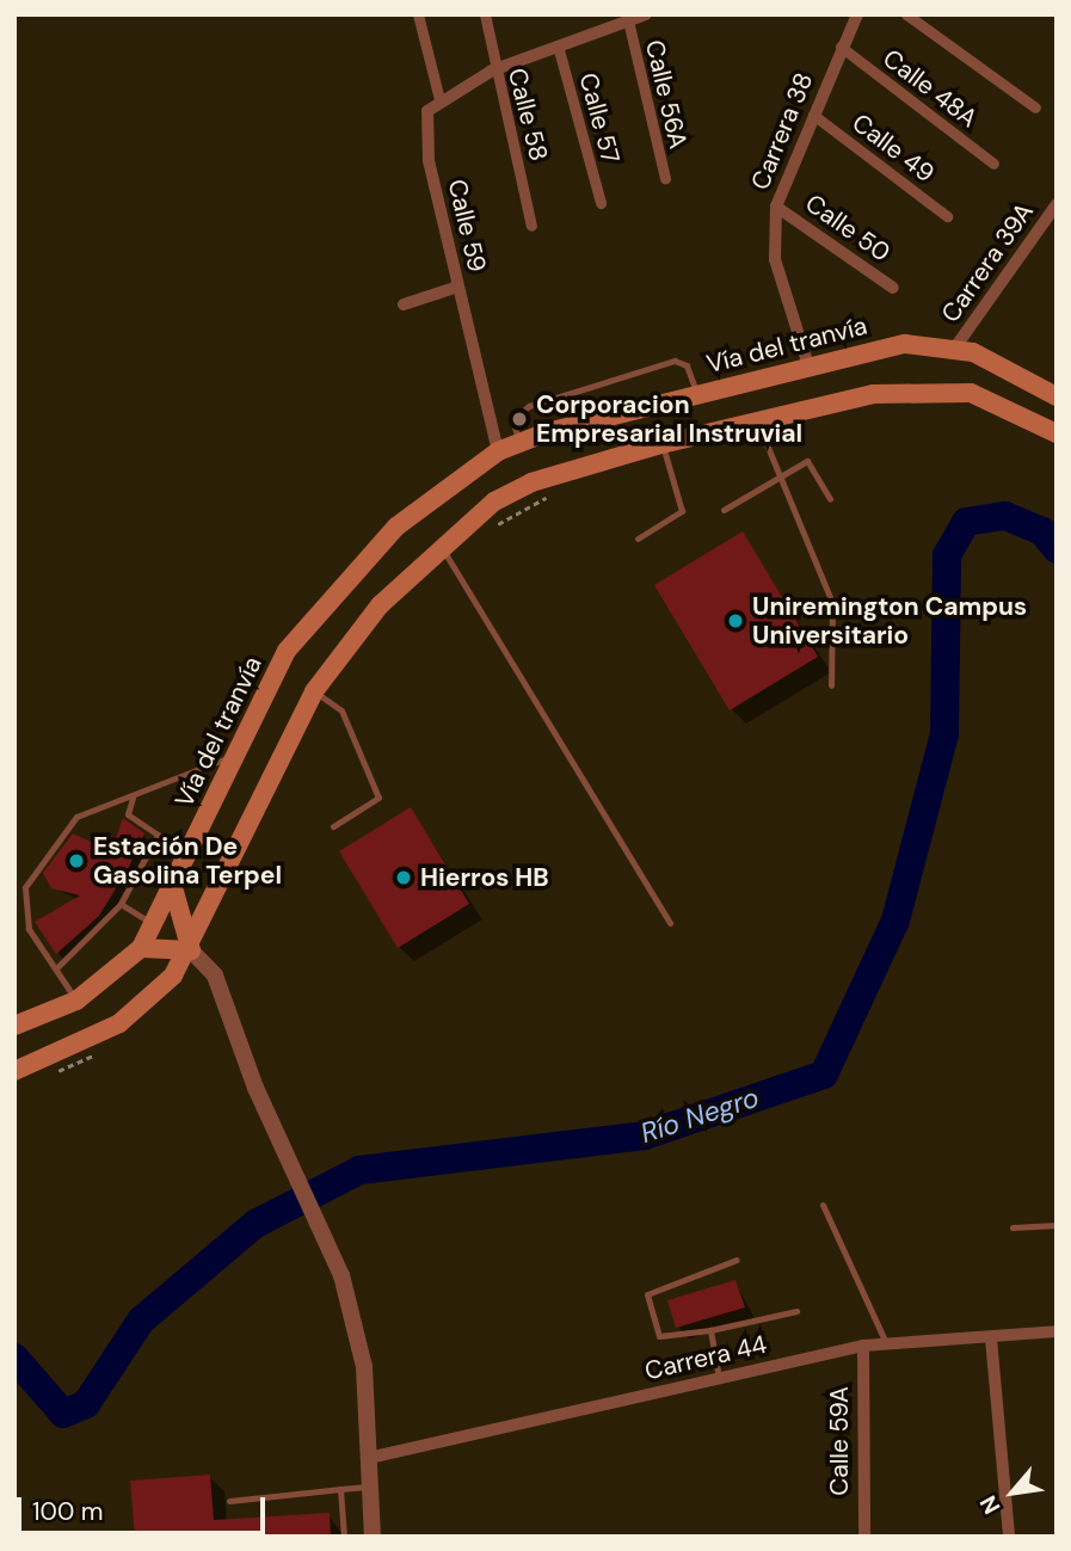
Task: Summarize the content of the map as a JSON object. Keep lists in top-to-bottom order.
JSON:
{
  "streets": {
    "main road": ["Vía del tranvía"],
    "street": [
      "Calle 48A",
      "Calle 56A",
      "Calle 58",
      "Calle 57",
      "Carrera 38",
      "Calle 49",
      "Calle 59",
      "Calle 50",
      "Carrera 39A",
      "Carrera 44",
      "Calle 59A"
    ]
  },
  "crossings": [
    ["Calle 48A", "Carrera 38"],
    ["Carrera 38", "Calle 49"],
    ["Carrera 38", "Calle 50"],
    ["Carrera 38", "Vía del tranvía"],
    ["Calle 59", "Vía del tranvía"],
    ["Carrera 39A", "Vía del tranvía"],
    ["Carrera 44", "Calle 59A"]
  ],
  "water": ["Río Negro"],
  "places": [
    "Corporacion Empresarial Instruvial",
    "Uniremington Campus Universitario",
    "Estación De Gasolina Terpel",
    "Hierros HB"
  ],
  "scale_bar": "100 m",
  "north": "bottom left"
}
